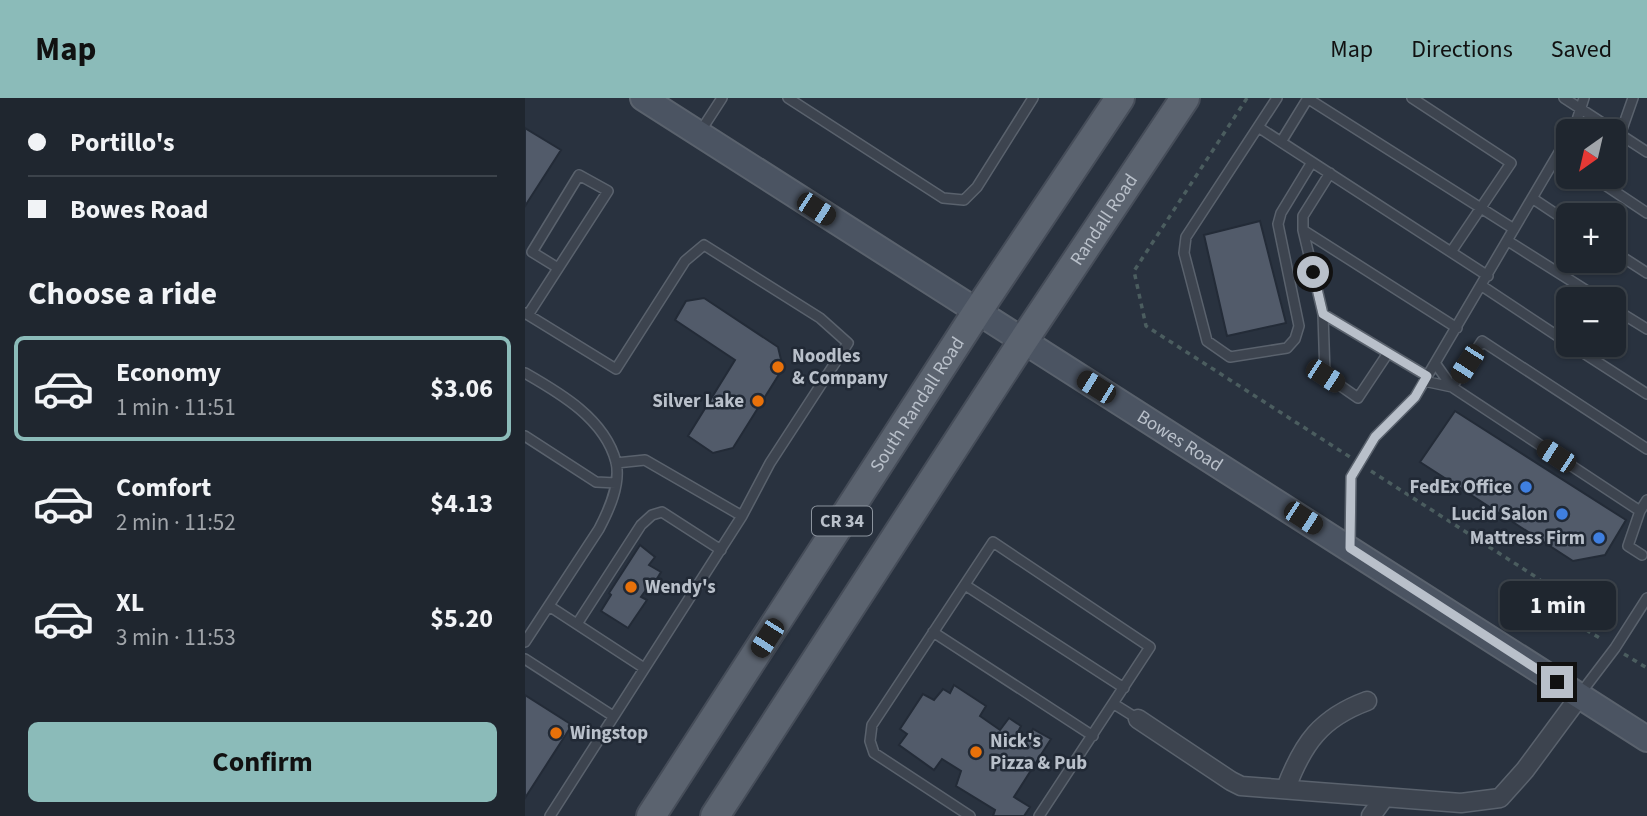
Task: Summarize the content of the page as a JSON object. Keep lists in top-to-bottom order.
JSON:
{
  "streets": {
    "main road": [
      "Randall Road",
      "South Randall Road",
      "Bowes Road",
      "CR 34"
    ]
  },
  "crossings": [
    ["Randall Road", "Bowes Road"],
    ["Randall Road", "CR 34"],
    ["South Randall Road", "Bowes Road"],
    ["South Randall Road", "CR 34"],
    ["Bowes Road", "CR 34"]
  ],
  "places": [
    "Noodles & Company",
    "Silver Lake",
    "FedEx Office",
    "Lucid Salon",
    "Mattress Firm",
    "Wendy's",
    "Wingstop",
    "Nick's Pizza & Pub"
  ],
  "north": "bottom left",
  "page": {
    "header": "Map",
    "nav": ["Map", "Directions", "Saved"],
    "banner": ["Portillo's", "Bowes Road"],
    "map_buttons": ["+", "−"],
    "heading": "Choose a ride",
    "list": [
      {
        "name": "Economy",
        "note": "1 min · 11:51",
        "value": "$3.06"
      },
      {
        "name": "Comfort",
        "note": "2 min · 11:52",
        "value": "$4.13"
      },
      {
        "name": "XL",
        "note": "3 min · 11:53",
        "value": "$5.20"
      }
    ],
    "bubble": "1 min",
    "buttons": "Confirm"
  }
}
